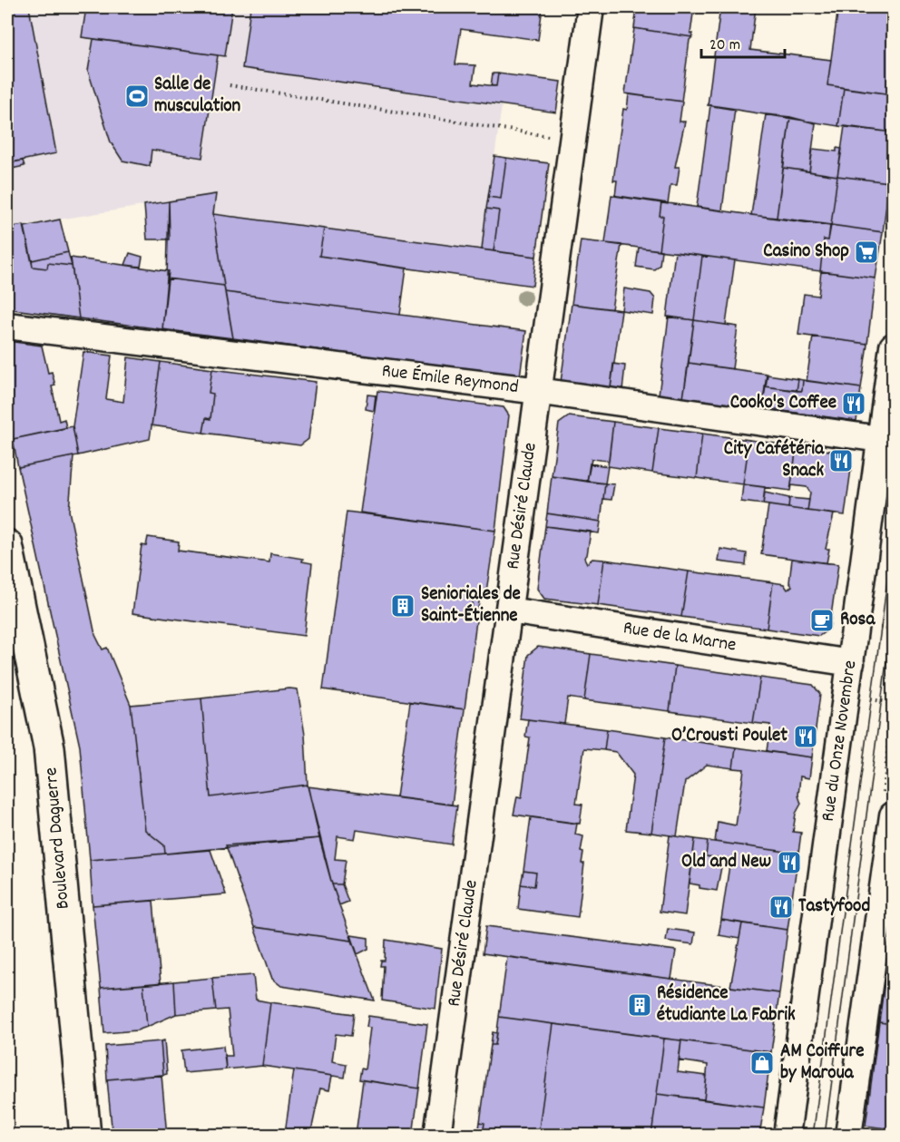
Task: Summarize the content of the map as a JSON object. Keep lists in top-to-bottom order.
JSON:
{
  "streets": {
    "main road": ["Boulevard Daguerre"],
    "street": [
      "Rue Émile Reymond",
      "Rue Désiré Claude",
      "Rue de la Marne",
      "Rue du Onze Novembre"
    ]
  },
  "crossings": [
    ["Rue Émile Reymond", "Rue Désiré Claude"],
    ["Rue Émile Reymond", "Rue du Onze Novembre"],
    ["Rue Désiré Claude", "Rue de la Marne"],
    ["Rue de la Marne", "Rue du Onze Novembre"]
  ],
  "places": {
    "sports": ["Salle de musculation"],
    "supermarket": ["Casino Shop"],
    "restaurant": [
      "Cooko's Coffee",
      "City Cafétéria Snack",
      "O’Crousti Poulet",
      "Old and New",
      "Tastyfood"
    ],
    "building": ["Senioriales de Saint-Étienne", "Résidence étudiante La Fabrik"],
    "cafe": ["Rosa"],
    "shop": ["AM Coiffure by Maroua"]
  },
  "scale_bar": "20 m"
}
